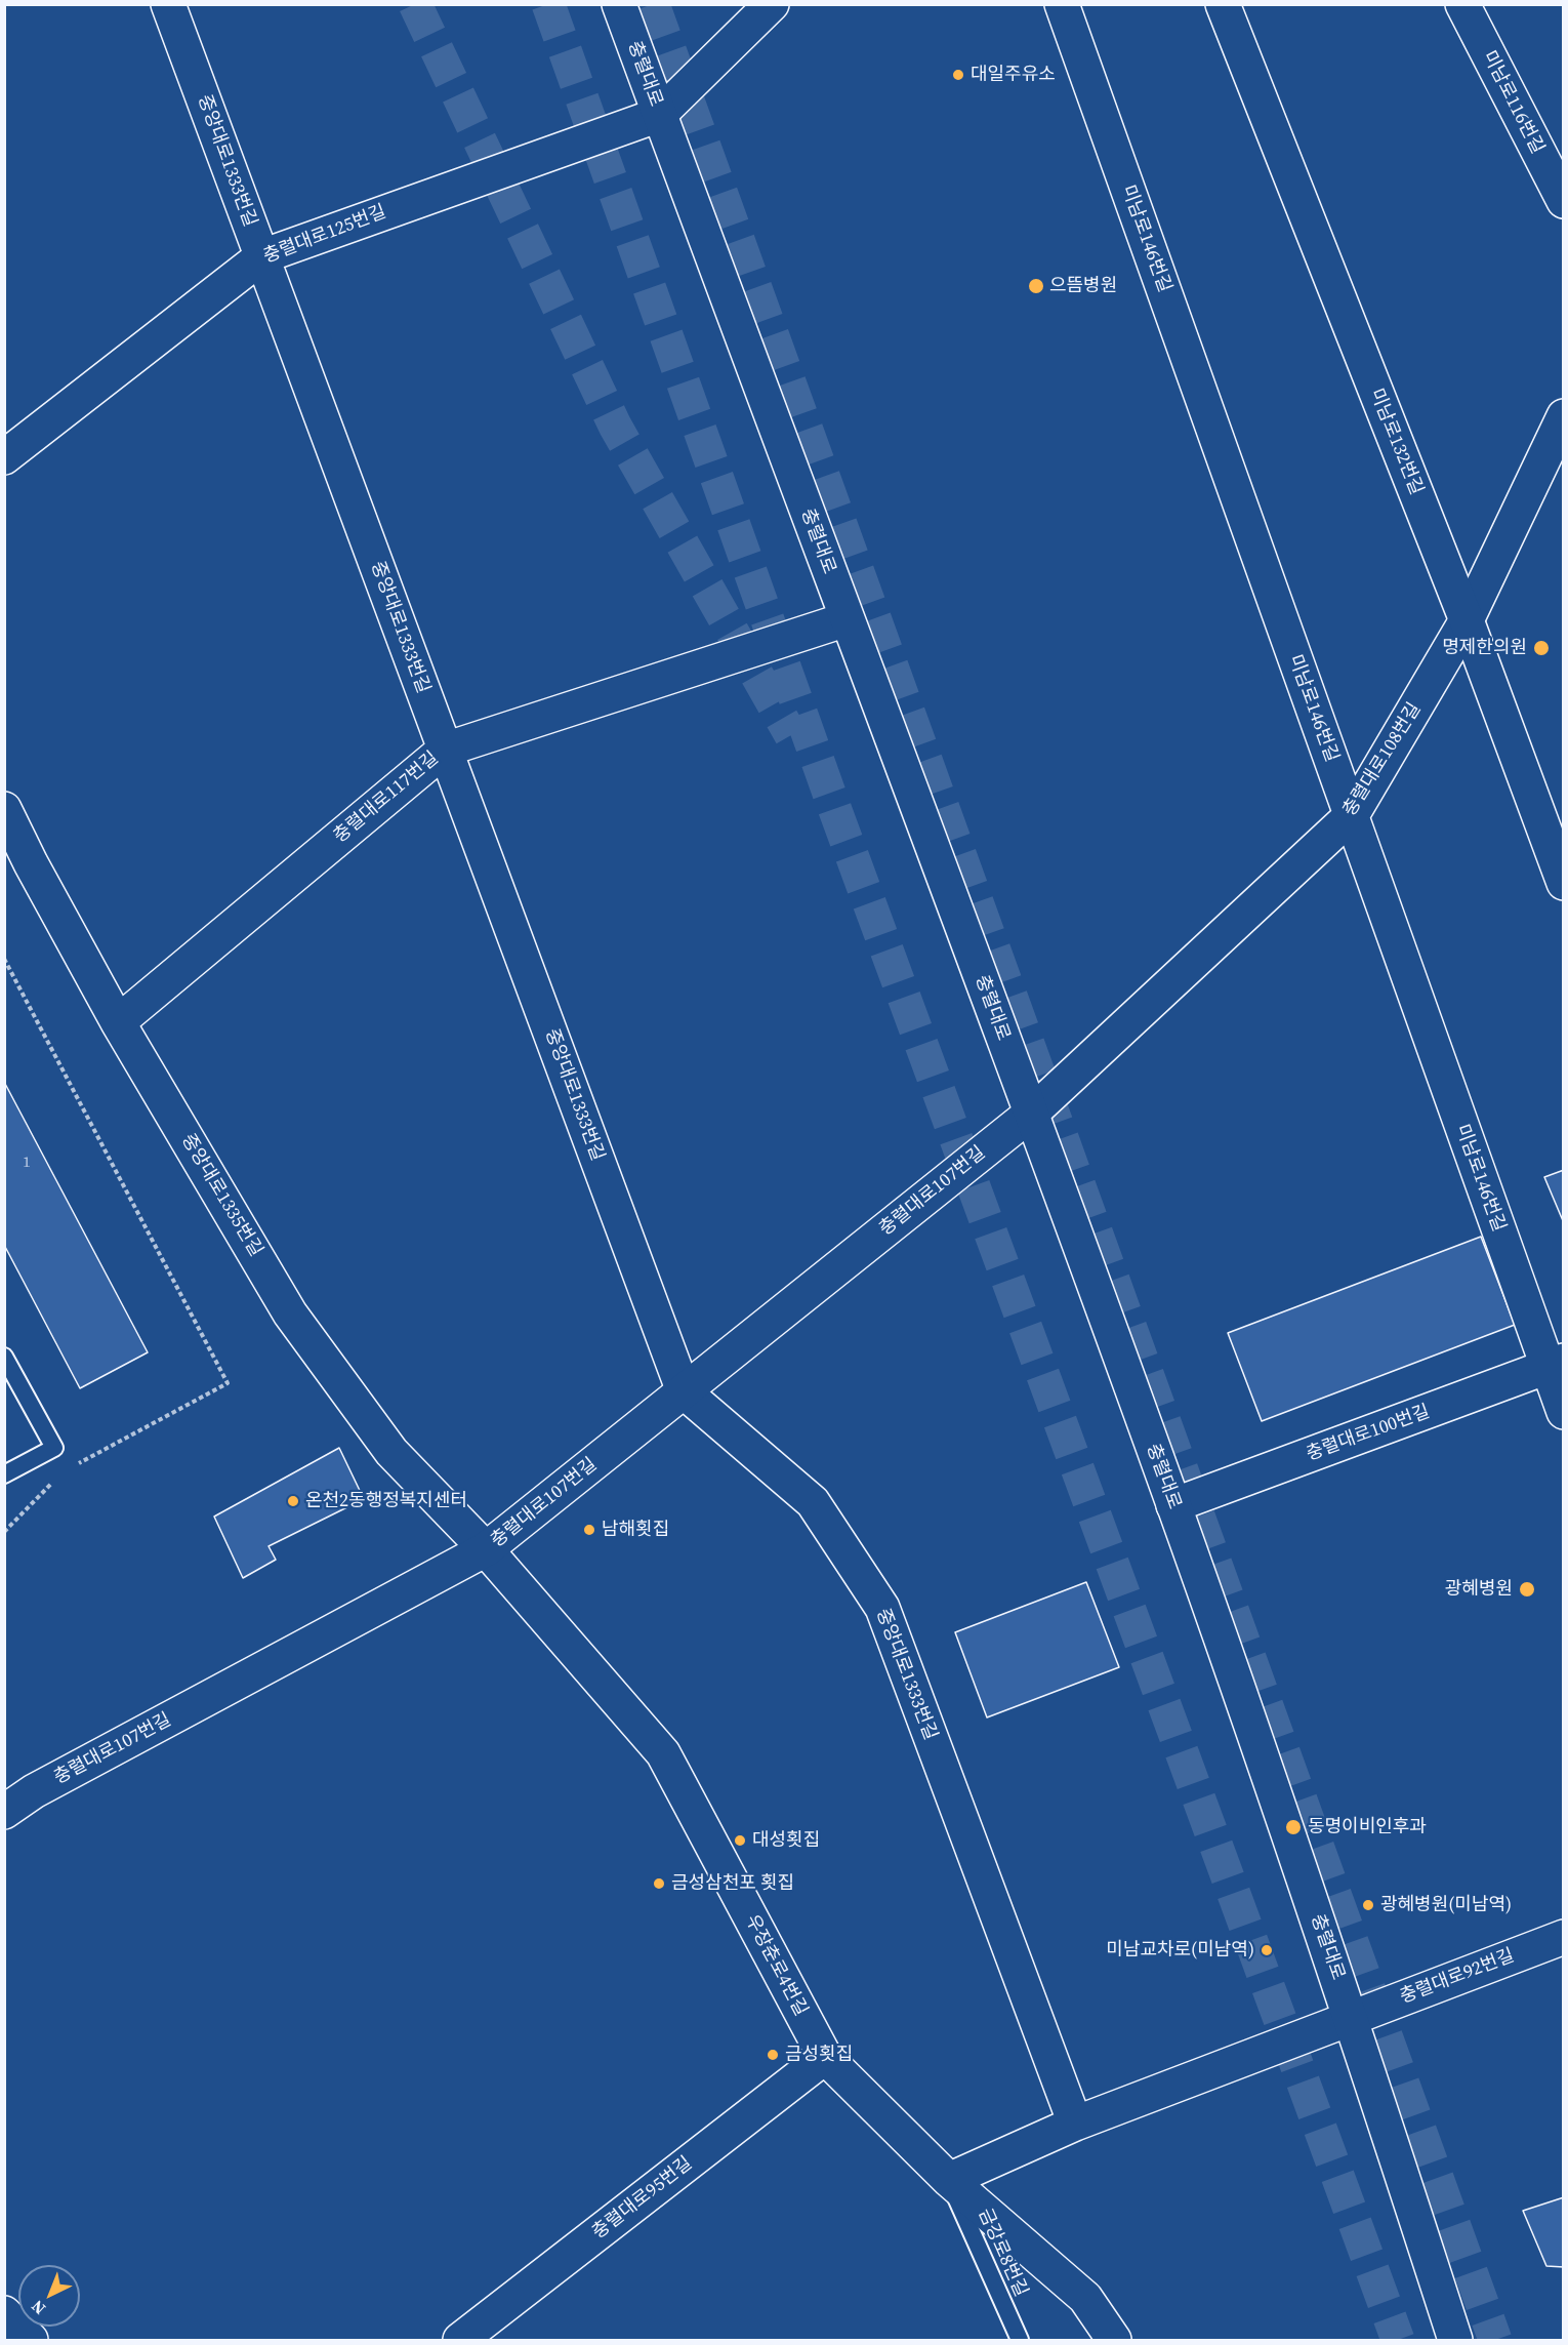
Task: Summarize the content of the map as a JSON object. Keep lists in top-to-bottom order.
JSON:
{
  "streets": {
    "street": [
      "충렬대로",
      "미남로116번길",
      "중앙대로1333번길",
      "충렬대로125번길",
      "미남로146번길",
      "미남로132번길",
      "충렬대로108번길",
      "충렬대로117번길",
      "충렬대로107번길",
      "중앙대로1335번길",
      "충렬대로100번길",
      "우장춘로4번길",
      "충렬대로92번길",
      "충렬대로95번길"
    ],
    "lane": ["금강로8번길"]
  },
  "crossings": [
    ["충렬대로", "충렬대로125번길"],
    ["충렬대로", "충렬대로108번길"],
    ["충렬대로", "충렬대로117번길"],
    ["충렬대로", "충렬대로107번길"],
    ["충렬대로", "충렬대로100번길"],
    ["충렬대로", "충렬대로92번길"],
    ["중앙대로1333번길", "충렬대로125번길"],
    ["중앙대로1333번길", "충렬대로117번길"],
    ["중앙대로1333번길", "충렬대로107번길"],
    ["미남로146번길", "충렬대로108번길"],
    ["미남로146번길", "충렬대로100번길"],
    ["미남로132번길", "충렬대로108번길"],
    ["충렬대로108번길", "충렬대로107번길"],
    ["충렬대로117번길", "중앙대로1335번길"],
    ["충렬대로107번길", "중앙대로1335번길"],
    ["충렬대로107번길", "우장춘로4번길"],
    ["중앙대로1335번길", "우장춘로4번길"],
    ["우장춘로4번길", "충렬대로95번길"],
    ["우장춘로4번길", "금강로8번길"]
  ],
  "places": [
    "대일주유소",
    "으뜸병원",
    "명제한의원",
    "온천2동행정복지센터",
    "남해횟집",
    "광혜병원",
    "동명이비인후과",
    "대성횟집",
    "금성삼천포 횟집",
    "광혜병원(미남역)",
    "미남교차로(미남역)",
    "금성횟집"
  ],
  "house_numbers": ["1"],
  "north": "bottom left"
}
